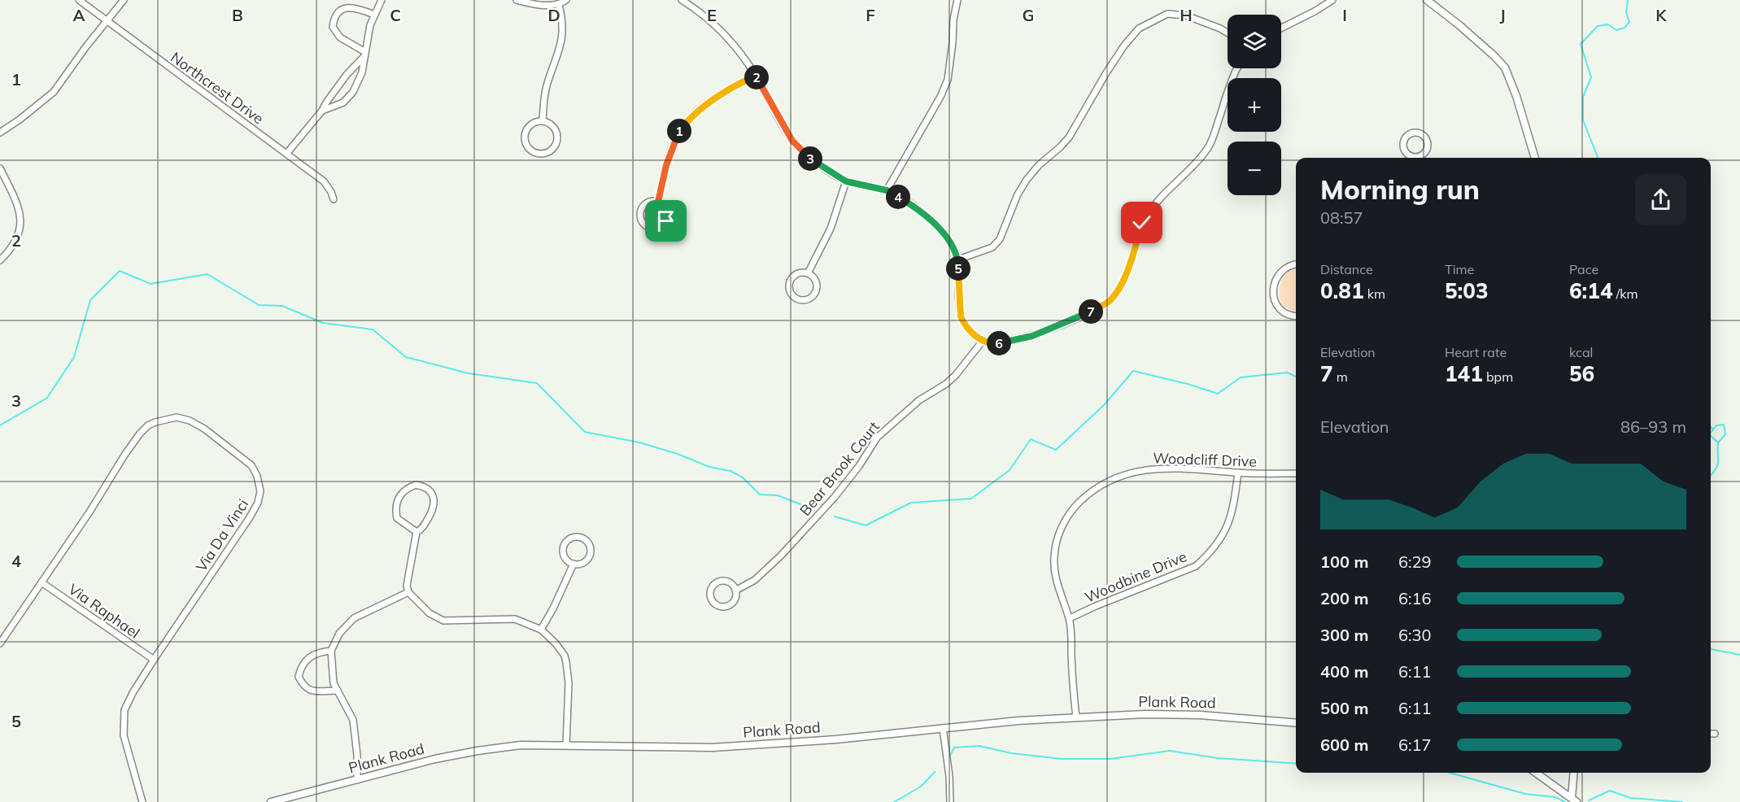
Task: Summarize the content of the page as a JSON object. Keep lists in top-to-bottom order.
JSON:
{
  "streets": {
    "street": [
      "Northcrest Drive",
      "Woodcliff Drive",
      "Bear Brook Court",
      "Via Da Vinci",
      "Woodbine Drive",
      "Via Raphael",
      "Plank Road"
    ]
  },
  "crossings": [
    ["Woodcliff Drive", "Woodbine Drive"],
    ["Woodcliff Drive", "Plank Road"],
    ["Via Da Vinci", "Via Raphael"]
  ],
  "page": {
    "map_buttons": ["+", "−"],
    "pins": [
      "2",
      "1",
      "3",
      "4",
      "5",
      "7",
      "6"
    ],
    "heading": ["Morning run", "08:57"],
    "stats": [
      ["Distance", "0.81 km"],
      ["Time", "5:03"],
      ["Pace", "6:14 /km"],
      ["Elevation", "7 m"],
      ["Heart rate", "141 bpm"],
      ["kcal", "56"]
    ],
    "chart": ["Elevation", "86–93 m"],
    "list": [
      {
        "name": "100 m",
        "note": "6:29"
      },
      {
        "name": "200 m",
        "note": "6:16"
      },
      {
        "name": "300 m",
        "note": "6:30"
      },
      {
        "name": "400 m",
        "note": "6:11"
      },
      {
        "name": "500 m",
        "note": "6:11"
      },
      {
        "name": "600 m",
        "note": "6:17"
      }
    ]
  },
  "grid": {
    "columns": [
      "A",
      "B",
      "C",
      "D",
      "E",
      "F",
      "G",
      "H",
      "I",
      "J",
      "K"
    ],
    "rows": [
      "1",
      "2",
      "3",
      "4",
      "5"
    ]
  }
}
